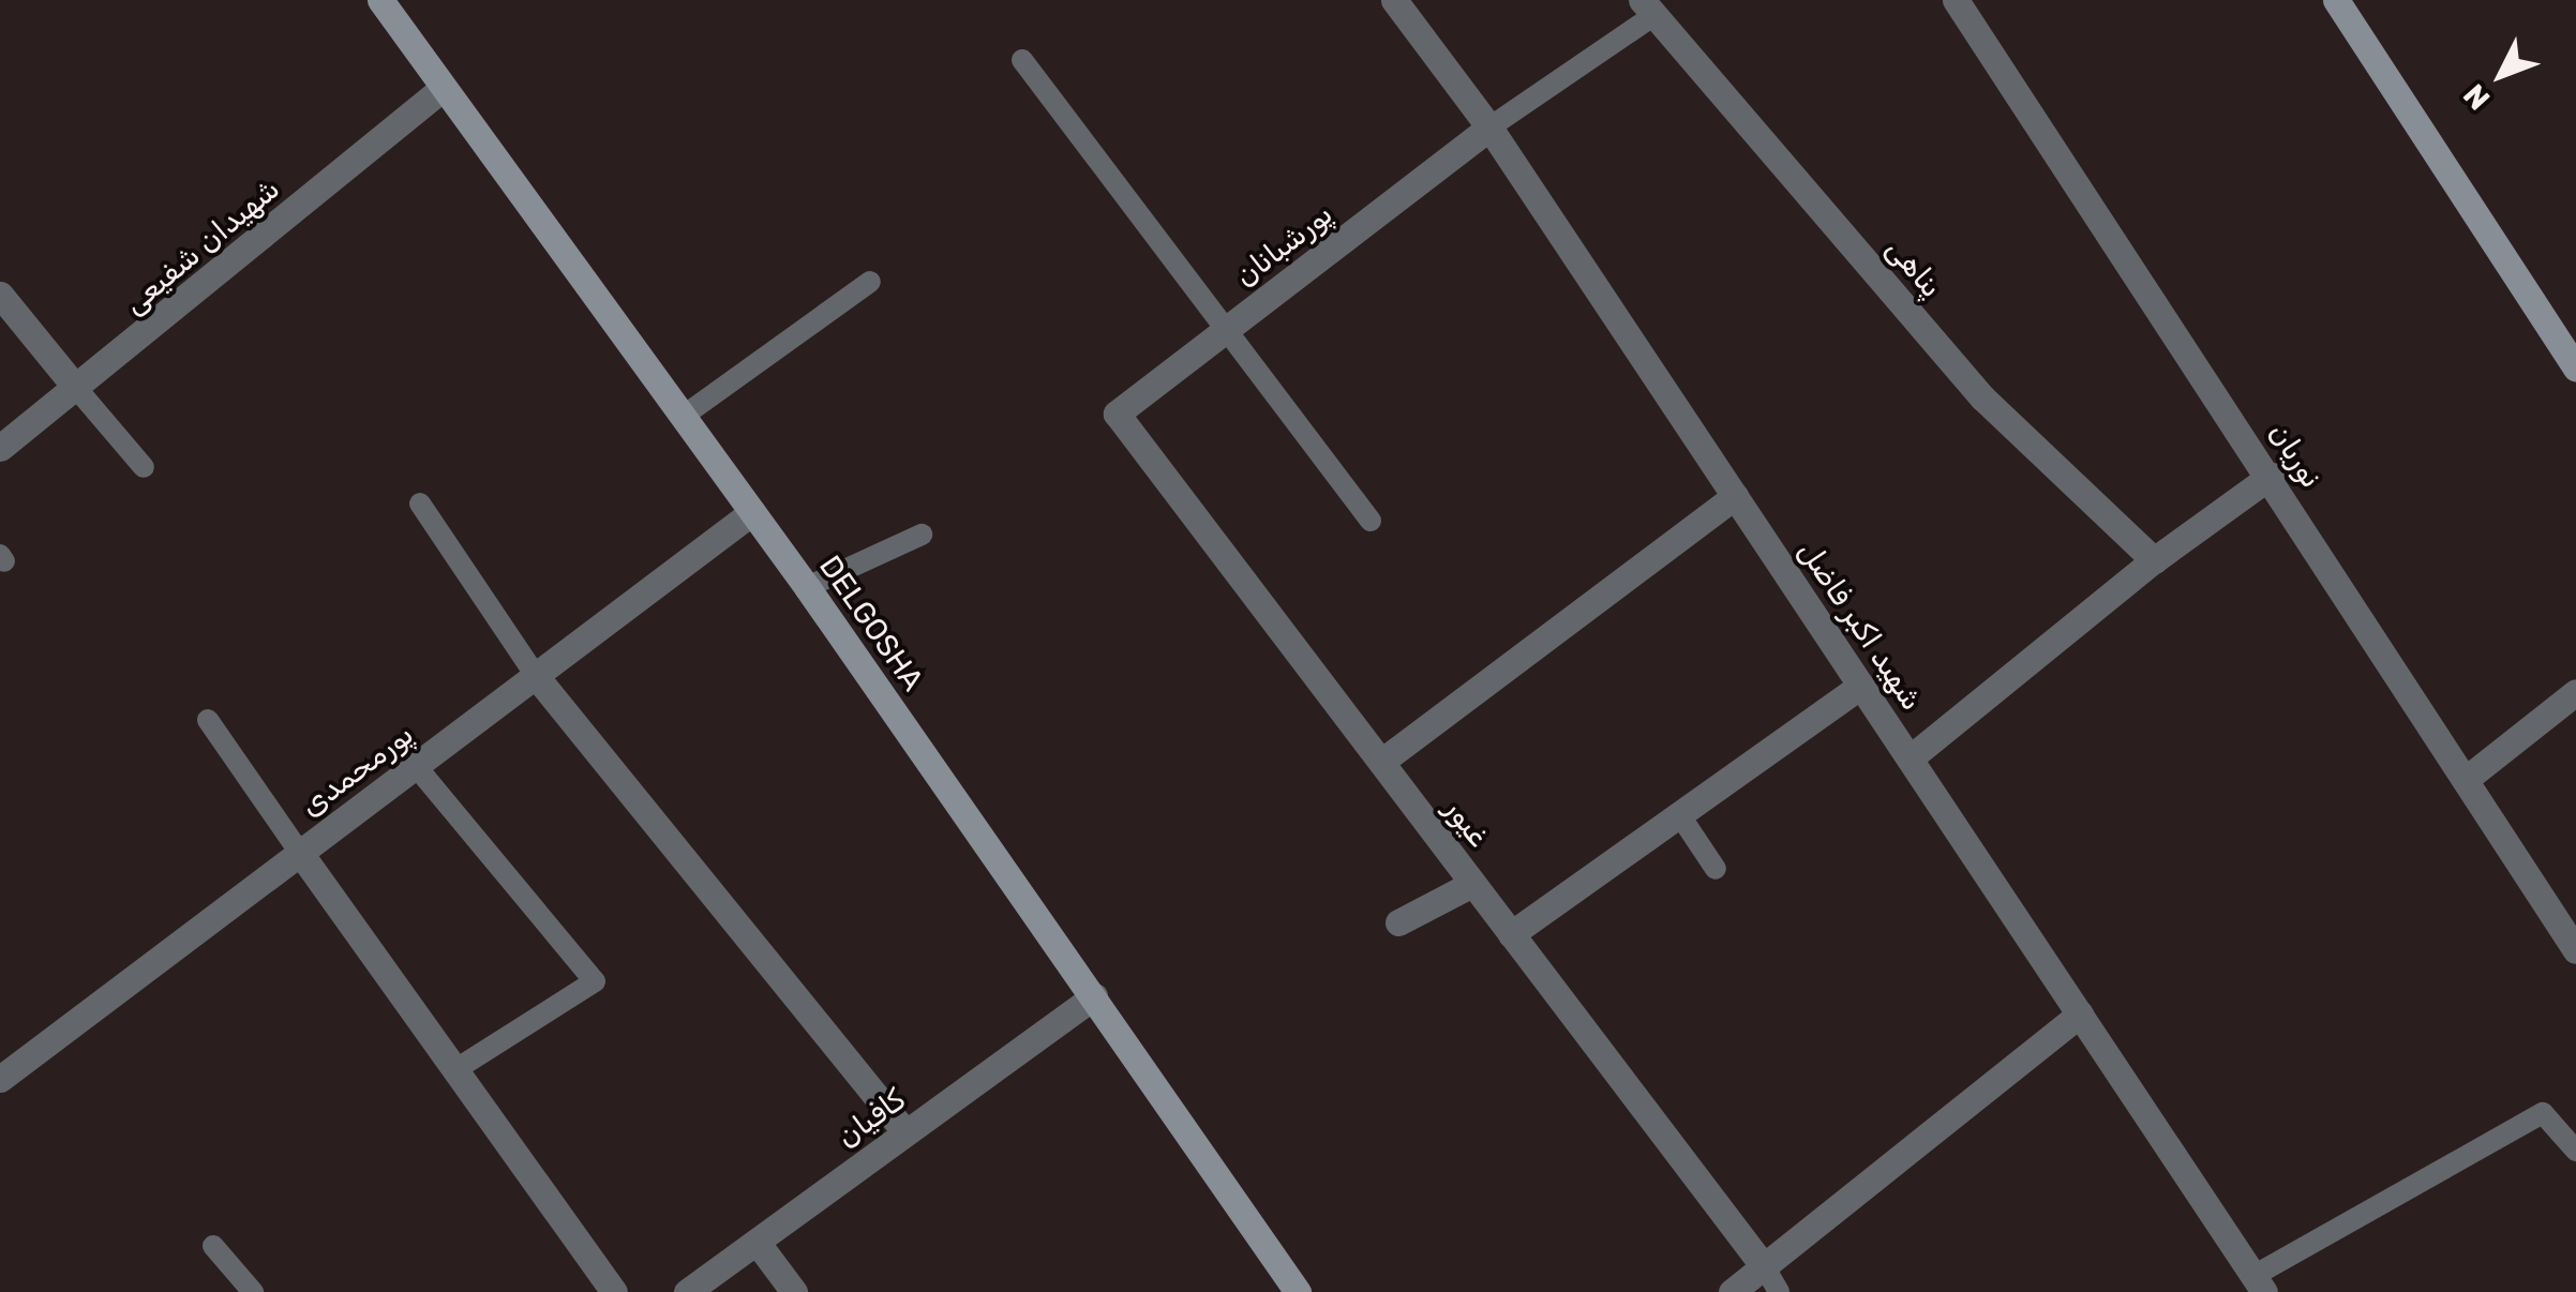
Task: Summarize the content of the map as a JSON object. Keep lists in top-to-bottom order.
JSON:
{
  "streets": {
    "street": [
      "پورشبانان",
      "شهیدان شفیعی",
      "پناهی",
      "نوریان",
      "DELGOSHA",
      "شهید اکبر فاضل",
      "پورمحمدی",
      "غیور",
      "کافیان"
    ]
  },
  "crossings": [
    ["پورشبانان", "شهید اکبر فاضل"],
    ["پورشبانان", "غیور"],
    ["شهیدان شفیعی", "DELGOSHA"],
    ["DELGOSHA", "پورمحمدی"],
    ["DELGOSHA", "کافیان"]
  ],
  "north": "bottom left"
}
